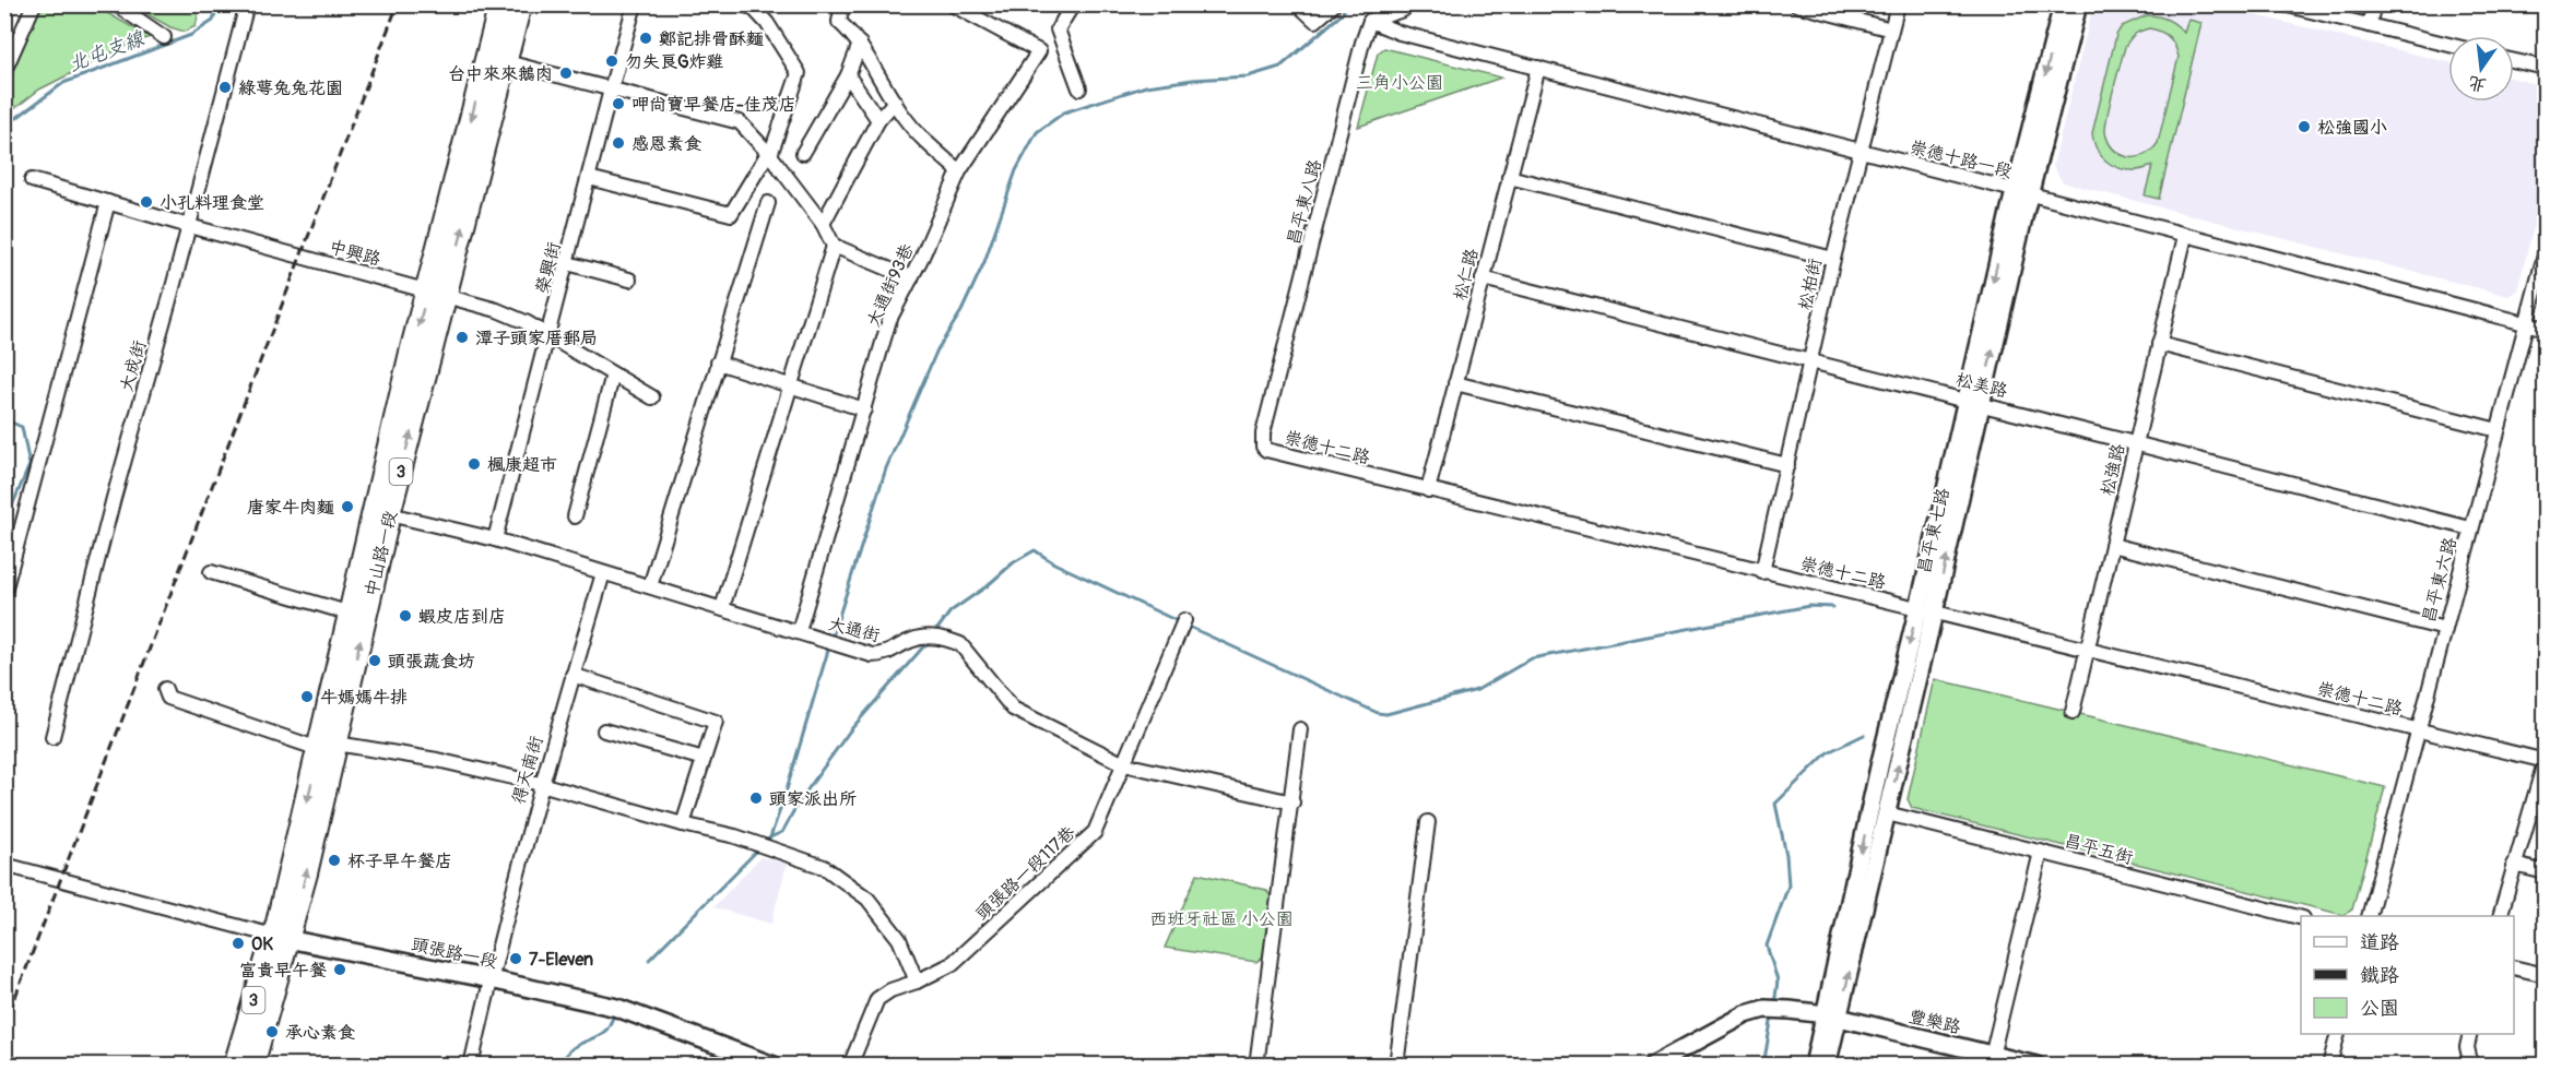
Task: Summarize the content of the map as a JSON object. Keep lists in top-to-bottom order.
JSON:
{
  "streets": {
    "main road": ["3", "中山路一段"],
    "street": [
      "崇德十路一段",
      "昌平東八路",
      "中興路",
      "榮興街",
      "松仁路",
      "松柏街",
      "大通街93巷",
      "大成街",
      "松美路",
      "崇德十二路",
      "松強路",
      "昌平東七路",
      "昌平東六路",
      "大通街",
      "得天南街",
      "昌平五街",
      "頭張路一段117巷",
      "頭張路一段",
      "豐樂路"
    ]
  },
  "crossings": [
    ["崇德十路一段", "昌平東八路"],
    ["崇德十路一段", "松仁路"],
    ["崇德十路一段", "松柏街"],
    ["崇德十路一段", "松強路"],
    ["崇德十路一段", "昌平東七路"],
    ["崇德十路一段", "昌平東六路"],
    ["昌平東八路", "崇德十二路"],
    ["中興路", "榮興街"],
    ["中興路", "大成街"],
    ["中興路", "中山路一段"],
    ["榮興街", "大通街"],
    ["松仁路", "松美路"],
    ["松仁路", "崇德十二路"],
    ["松柏街", "松美路"],
    ["松柏街", "崇德十二路"],
    ["大通街93巷", "大通街"],
    ["松美路", "松強路"],
    ["松美路", "昌平東七路"],
    ["松美路", "昌平東六路"],
    ["崇德十二路", "松強路"],
    ["崇德十二路", "昌平東七路"],
    ["崇德十二路", "昌平東六路"],
    ["昌平東七路", "昌平五街"],
    ["昌平東七路", "豐樂路"],
    ["中山路一段", "大通街"],
    ["中山路一段", "頭張路一段"],
    ["大通街", "得天南街"],
    ["大通街", "頭張路一段117巷"],
    ["得天南街", "頭張路一段"]
  ],
  "water": ["北屯支線"],
  "parks": ["三角小公園", "西班牙社區 小公園"],
  "places": [
    "鄭記排骨酥麵",
    "勿失良G炸雞",
    "台中來來鵝肉",
    "綠萼兔兔花園",
    "呷尚寶早餐店-佳茂店",
    "松強國小",
    "感恩素食",
    "小孔料理食堂",
    "潭子頭家厝郵局",
    "楓康超市",
    "唐家牛肉麵",
    "蝦皮店到店",
    "頭張蔬食坊",
    "牛媽媽牛排",
    "頭家派出所",
    "杯子早午餐店",
    "OK",
    "7-Eleven",
    "富貴早午餐",
    "承心素食"
  ],
  "legend": ["道路", "鐵路", "公園"],
  "north": "bottom"
}
